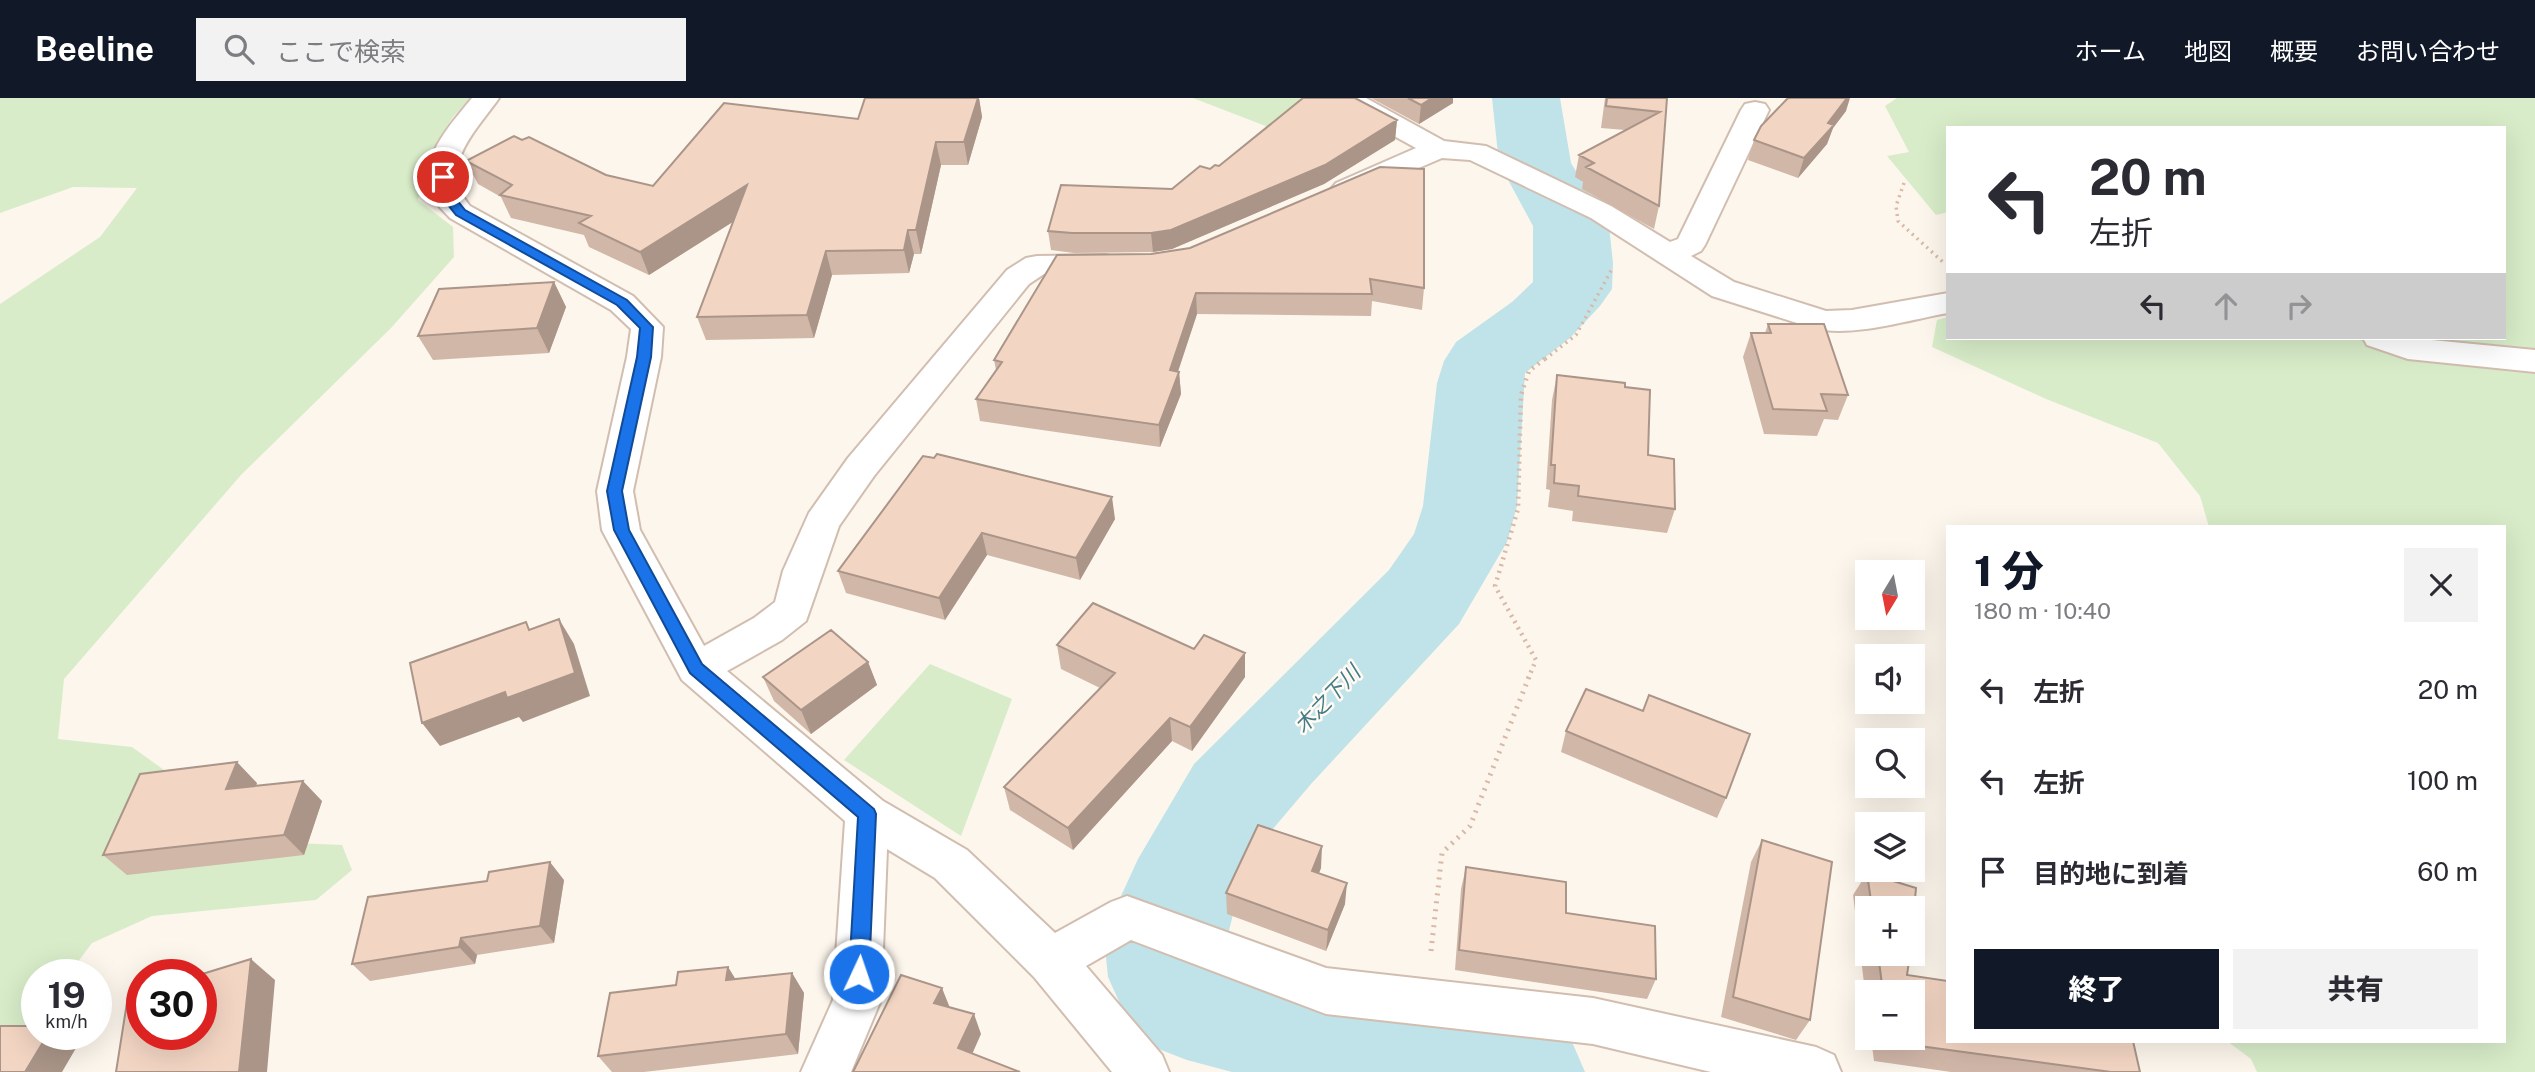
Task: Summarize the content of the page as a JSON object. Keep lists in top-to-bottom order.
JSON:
{
  "water": ["木之下川"],
  "north": "bottom",
  "page": {
    "header": "Beeline",
    "search": "ここで検索",
    "nav": [
      "ホーム",
      "地図",
      "概要",
      "お問い合わせ"
    ],
    "turn": ["20 m", "左折"],
    "heading": ["1 分", "180 m · 10:40"],
    "map_buttons": ["+", "−"],
    "list": [
      {
        "name": "左折",
        "value": "20 m"
      },
      {
        "name": "左折",
        "value": "100 m"
      },
      {
        "name": "目的地に到着",
        "value": "60 m"
      }
    ],
    "buttons": ["終了", "共有"],
    "speed": "19 km/h",
    "limit": "30"
  }
}
